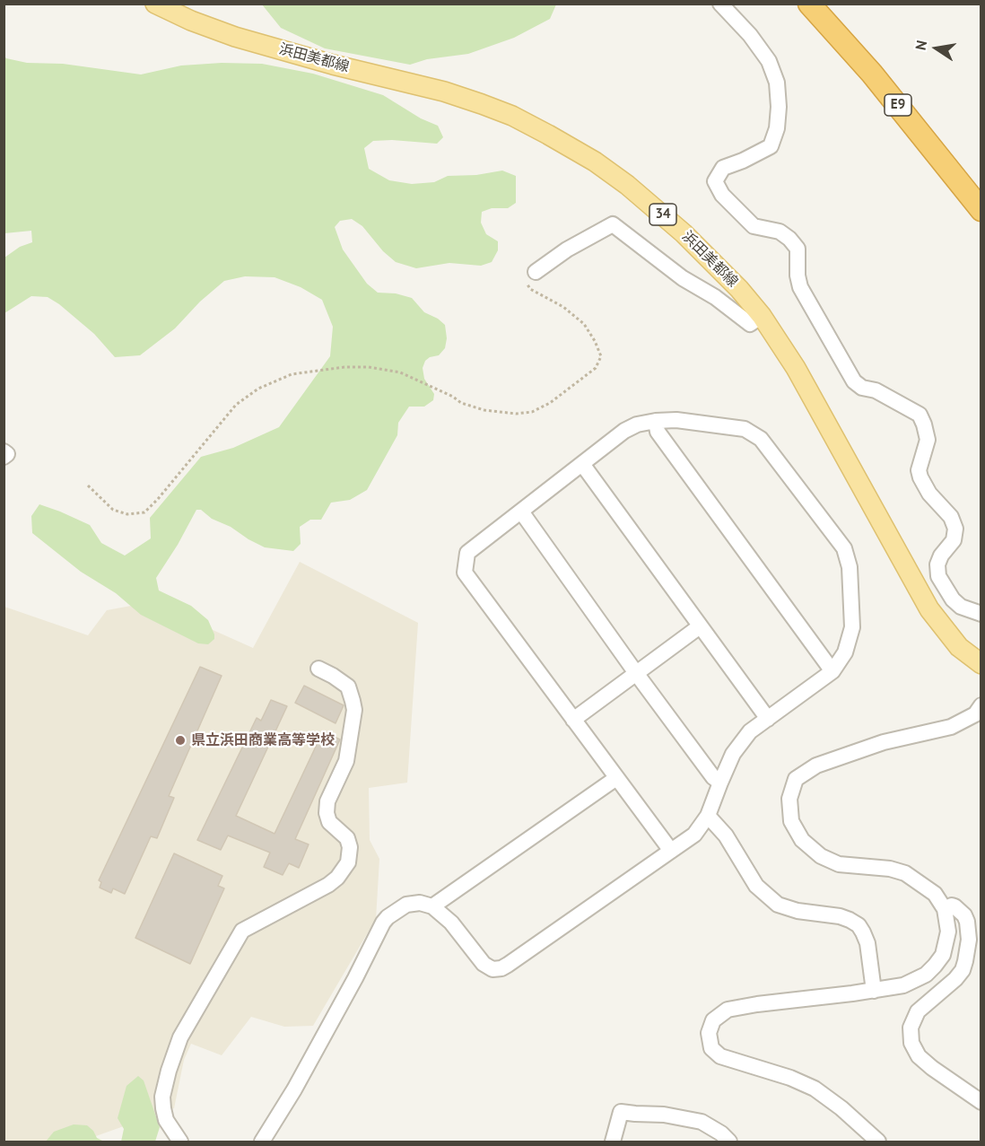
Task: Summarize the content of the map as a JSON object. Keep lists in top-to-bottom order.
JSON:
{
  "streets": {
    "highway": ["E9"],
    "main road": ["浜田美都線", "34"]
  },
  "places": ["県立浜田商業高等学校"],
  "north": "left"
}
